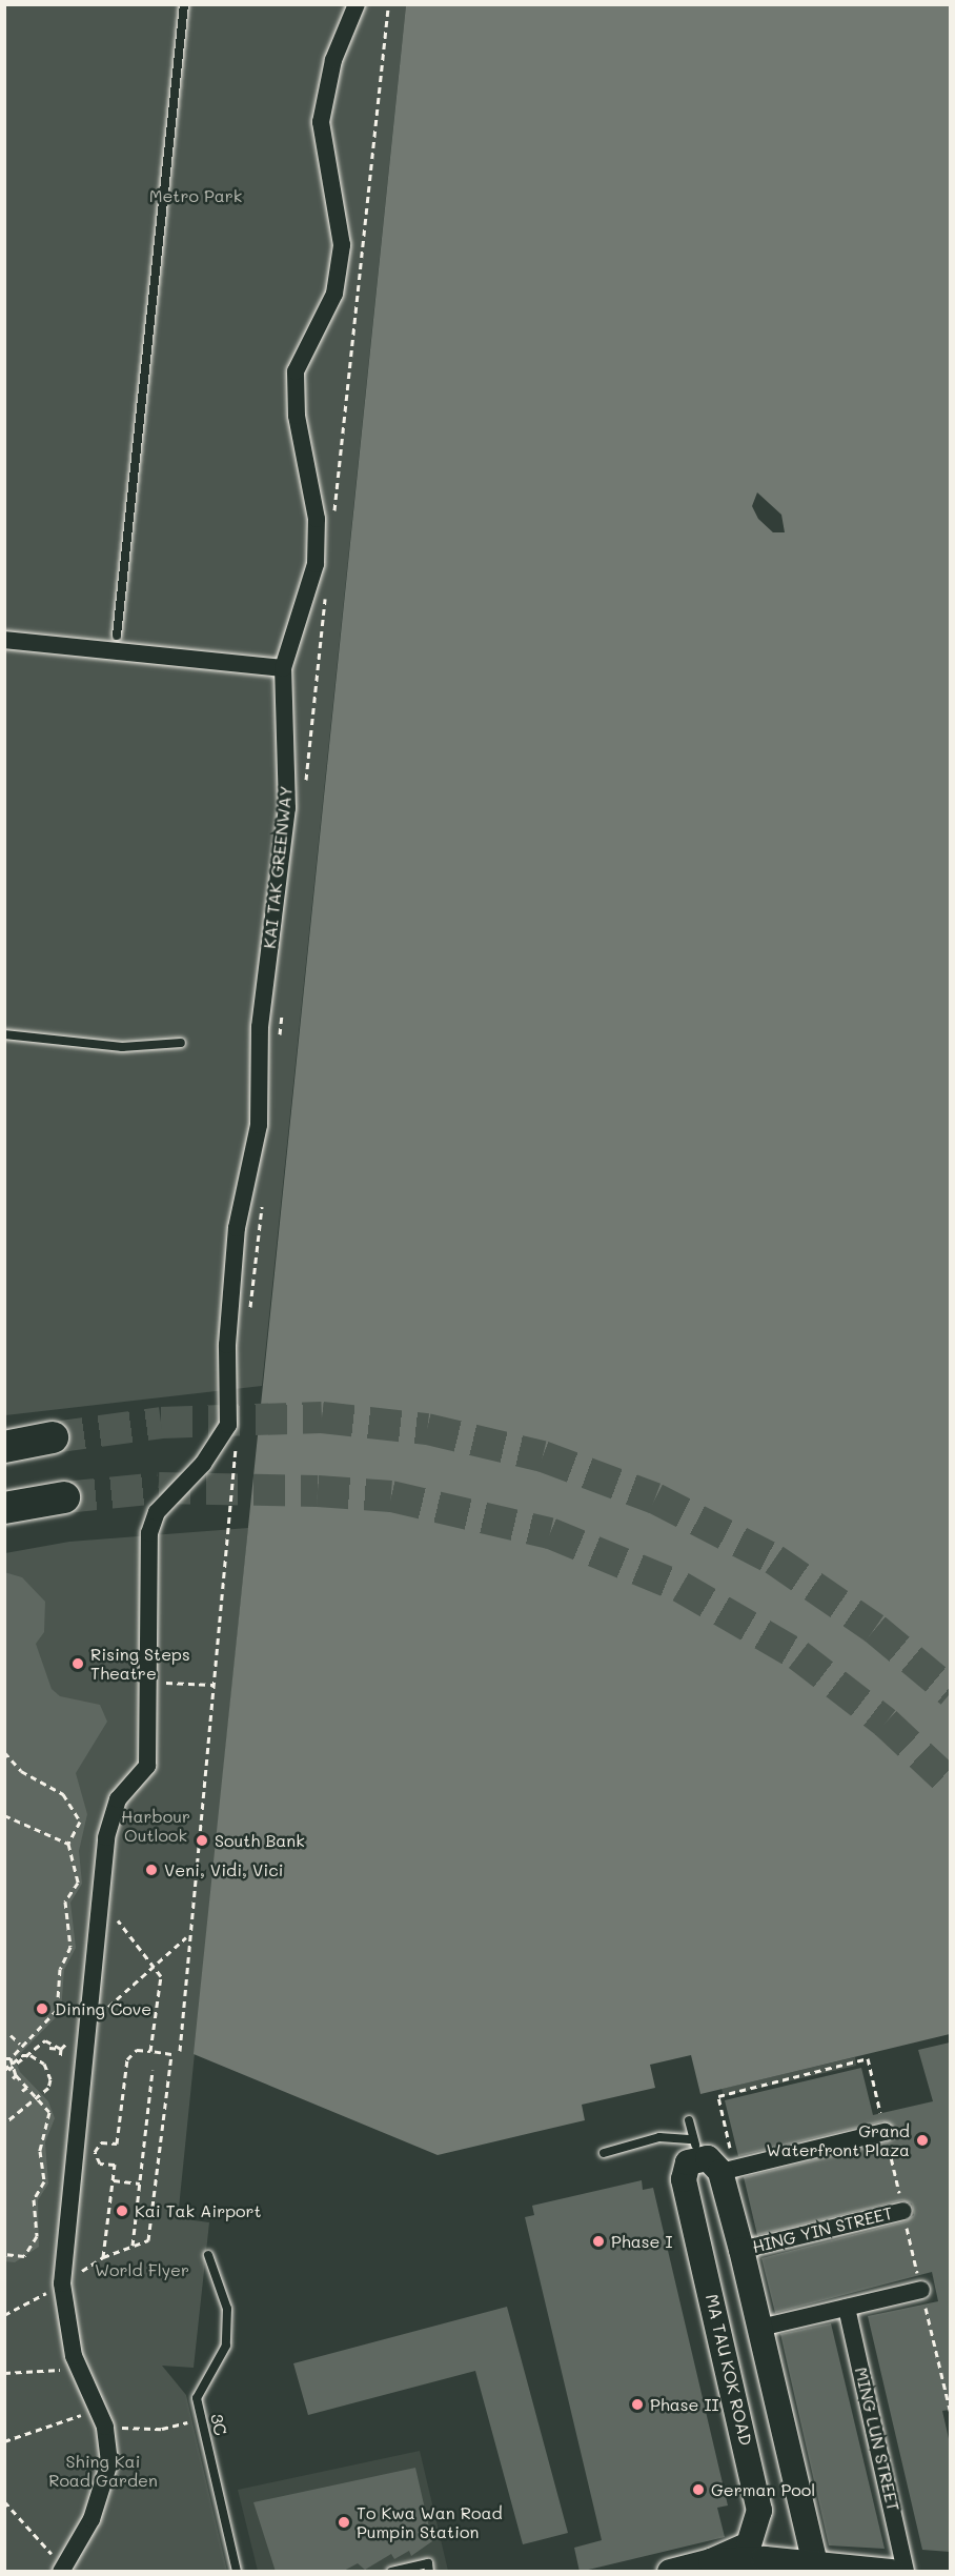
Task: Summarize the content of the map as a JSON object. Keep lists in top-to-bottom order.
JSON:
{
  "streets": {
    "street": [
      "KAI TAK GREENWAY",
      "HING YIN STREET",
      "MA TAU KOK ROAD",
      "MING LUN STREET"
    ],
    "lane": ["3C"]
  },
  "parks": [
    "Metro Park",
    "Harbour Outlook",
    "World Flyer",
    "Shing Kai Road Garden"
  ],
  "places": [
    "Rising Steps Theatre",
    "South Bank",
    "Veni, Vidi, Vici",
    "Dining Cove",
    "Grand Waterfront Plaza",
    "Kai Tak Airport",
    "Phase I",
    "Phase II",
    "German Pool",
    "To Kwa Wan Road Pumpin Station"
  ]
}
